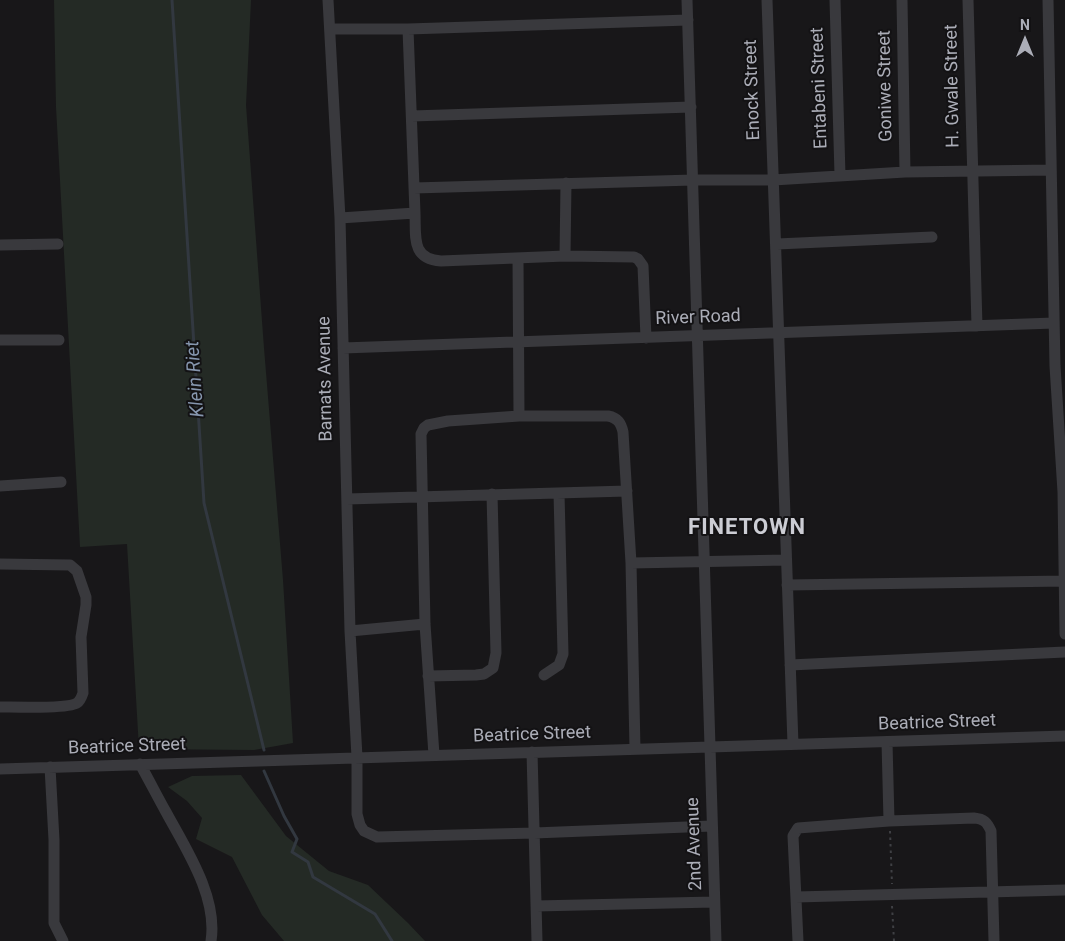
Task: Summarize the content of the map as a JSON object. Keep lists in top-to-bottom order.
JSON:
{
  "streets": {
    "street": [
      "Goniwe Street",
      "H. Gwale Street",
      "Entabeni Street",
      "Enock Street",
      "River Road",
      "Barnats Avenue",
      "Beatrice Street",
      "2nd Avenue"
    ]
  },
  "crossings": [
    ["H. Gwale Street", "River Road"],
    ["Enock Street", "River Road"],
    ["Enock Street", "Beatrice Street"],
    ["River Road", "Barnats Avenue"],
    ["River Road", "2nd Avenue"],
    ["Barnats Avenue", "Beatrice Street"],
    ["Beatrice Street", "2nd Avenue"]
  ],
  "districts": ["FINETOWN"],
  "water": ["Klein Riet"],
  "north": "top"
}
